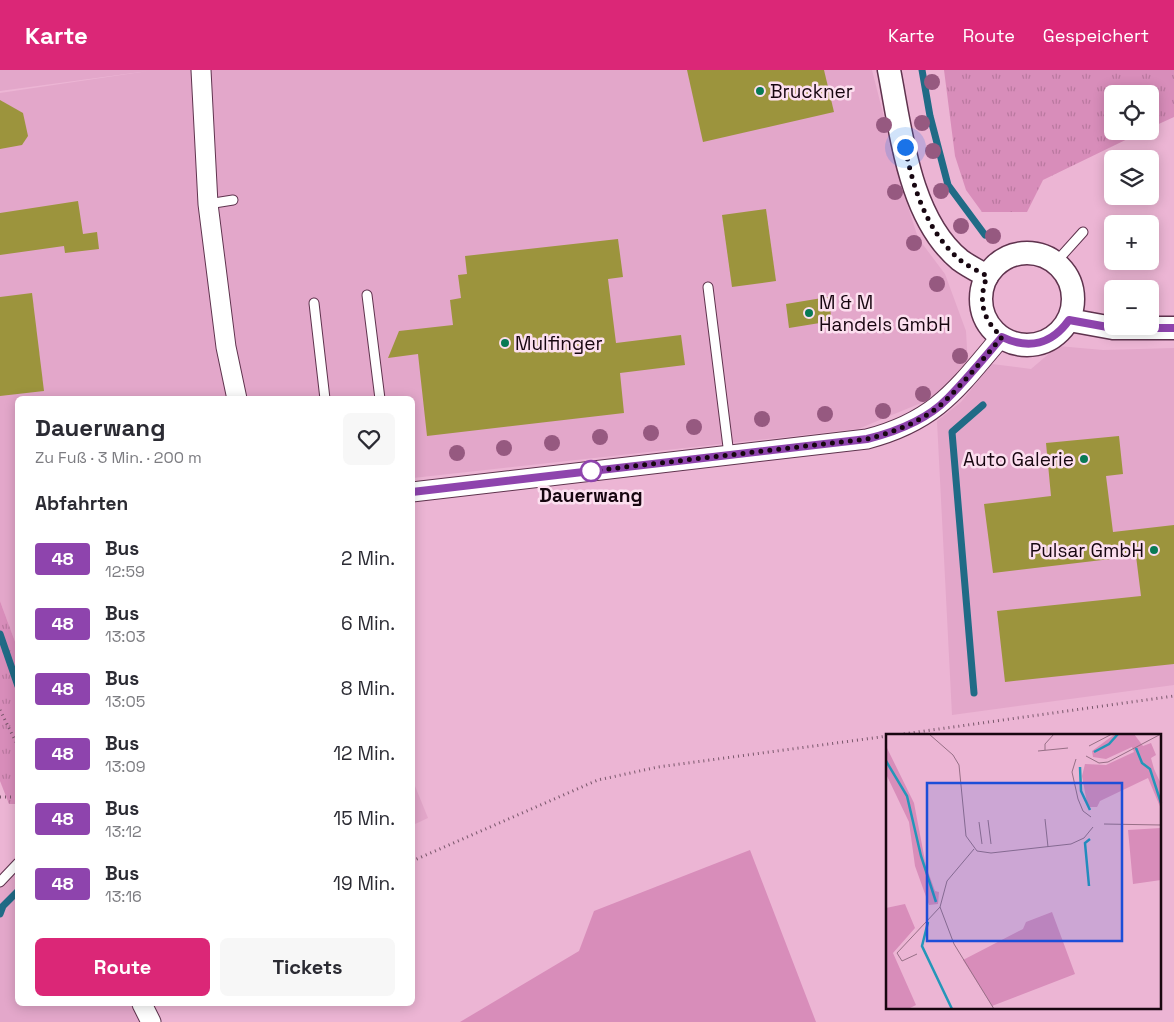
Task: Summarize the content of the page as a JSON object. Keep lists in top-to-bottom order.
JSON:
{
  "places": [
    "Bruckner",
    "M & M Handels GmbH",
    "Mulfinger",
    "Auto Galerie",
    "Dauerwang",
    "Pulsar GmbH"
  ],
  "lines": ["bus line 48"],
  "page": {
    "header": "Karte",
    "nav": ["Karte", "Route", "Gespeichert"],
    "map_buttons": ["+", "−"],
    "heading": [
      ["Dauerwang", "Zu Fuß · 3 Min. · 200 m"],
      "Abfahrten"
    ],
    "list": [
      {
        "mark": "48",
        "name": "Bus",
        "note": "12:59",
        "value": "2 Min."
      },
      {
        "mark": "48",
        "name": "Bus",
        "note": "13:03",
        "value": "6 Min."
      },
      {
        "mark": "48",
        "name": "Bus",
        "note": "13:05",
        "value": "8 Min."
      },
      {
        "mark": "48",
        "name": "Bus",
        "note": "13:09",
        "value": "12 Min."
      },
      {
        "mark": "48",
        "name": "Bus",
        "note": "13:12",
        "value": "15 Min."
      },
      {
        "mark": "48",
        "name": "Bus",
        "note": "13:16",
        "value": "19 Min."
      }
    ],
    "buttons": ["Route", "Tickets"]
  }
}
